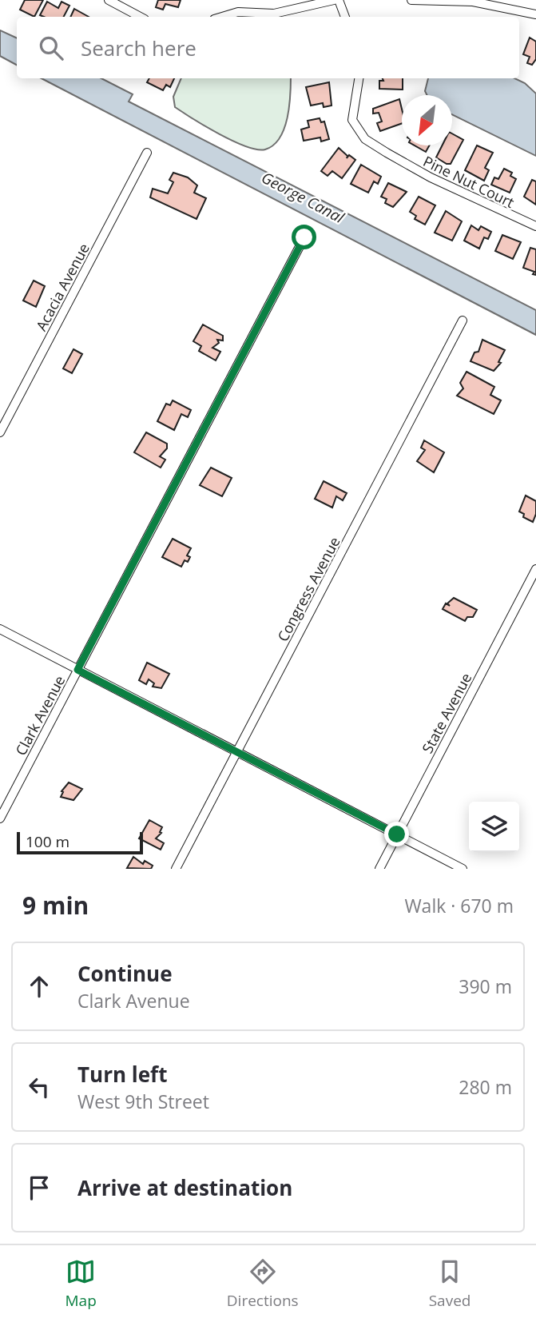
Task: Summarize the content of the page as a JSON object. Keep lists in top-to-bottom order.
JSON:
{
  "streets": {
    "street": [
      "Pine Nut Court",
      "Acacia Avenue",
      "Congress Avenue",
      "State Avenue",
      "Clark Avenue"
    ]
  },
  "water": ["George Canal"],
  "scale_bar": "100 m",
  "north": "bottom left",
  "page": {
    "search": "Search here",
    "scale": "100 m",
    "heading": ["9 min", "Walk · 670 m"],
    "list": [
      ["Continue", "Clark Avenue", "390 m"],
      ["Turn left", "West 9th Street", "280 m"],
      "Arrive at destination"
    ],
    "nav": ["Map", "Directions", "Saved"]
  }
}
